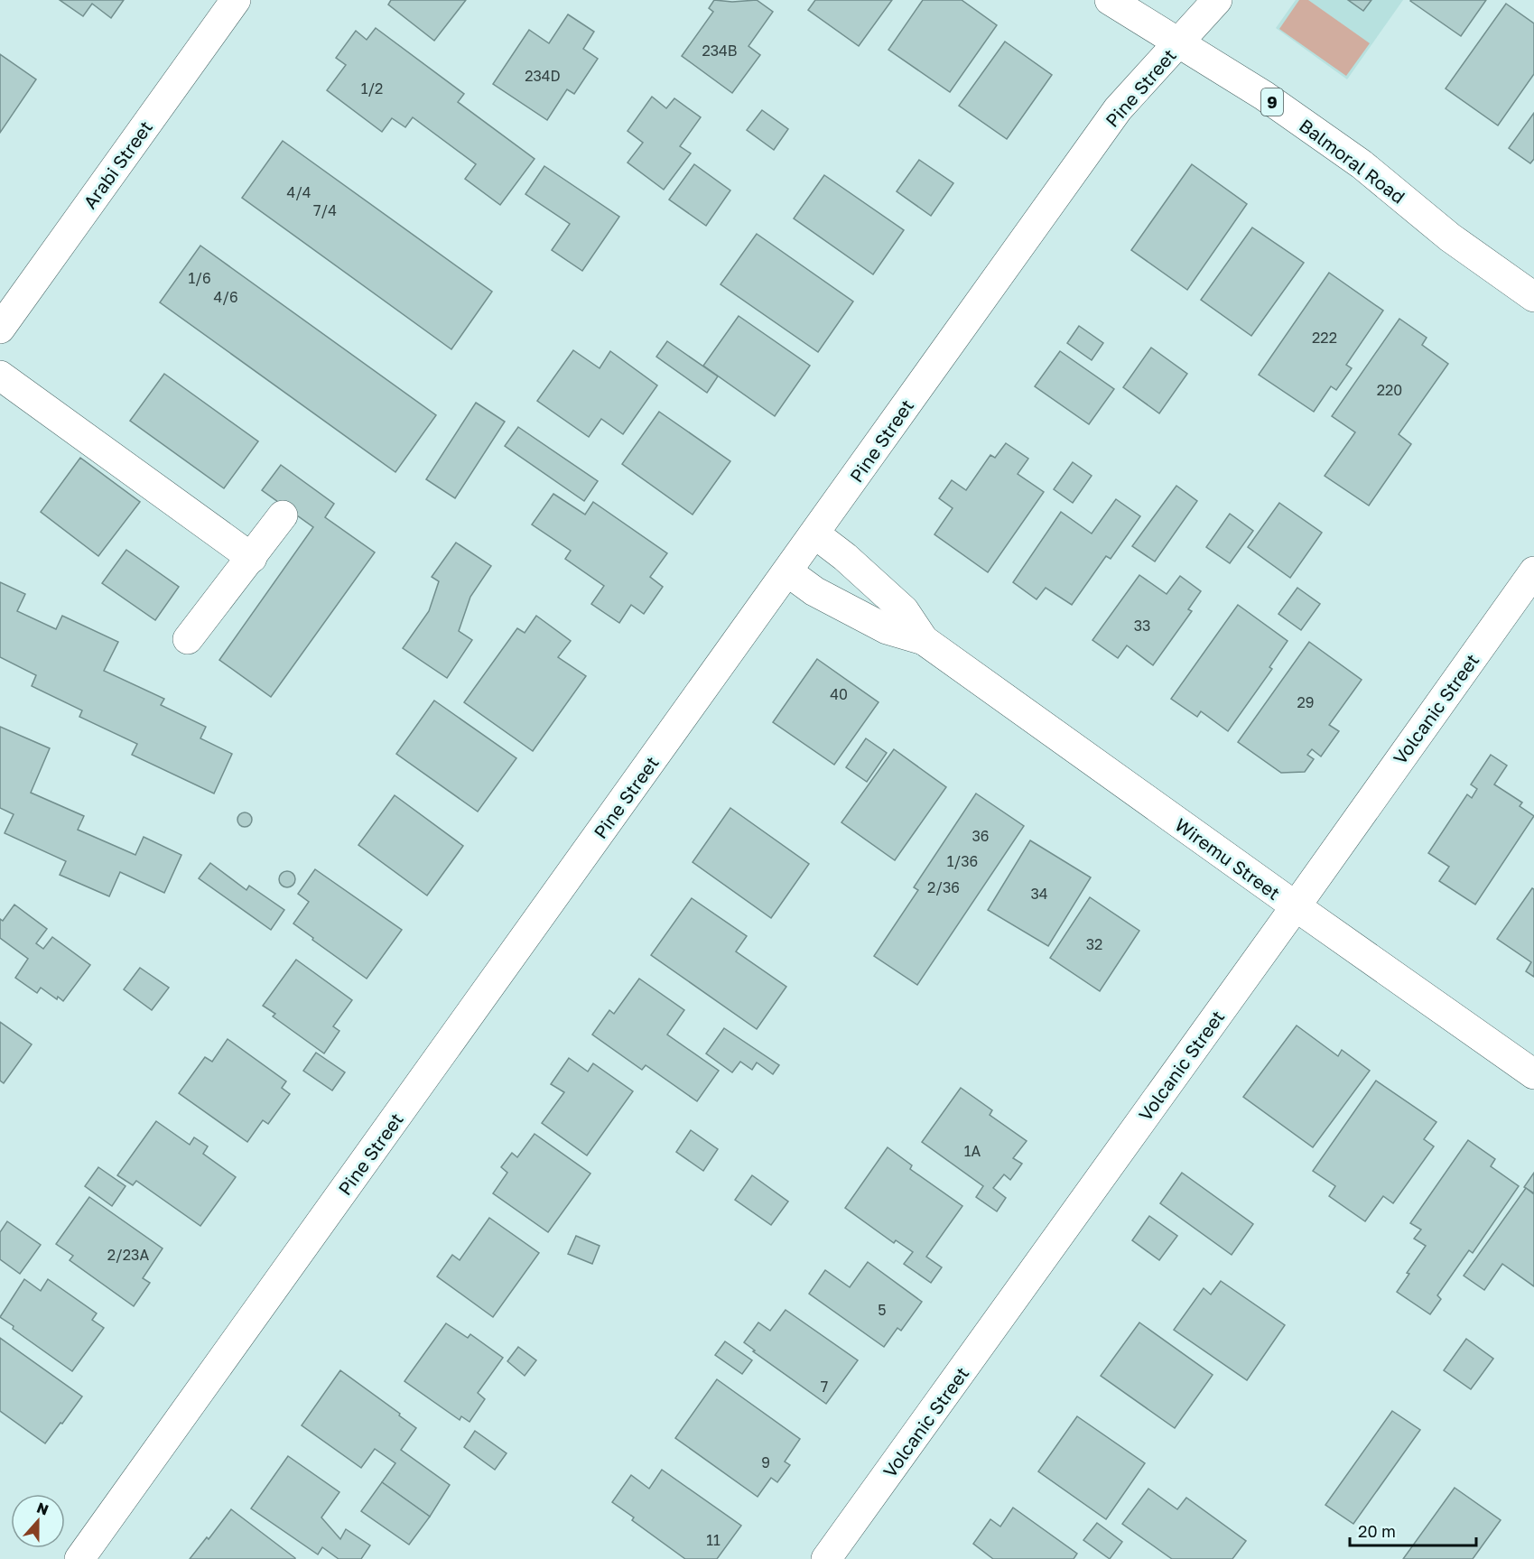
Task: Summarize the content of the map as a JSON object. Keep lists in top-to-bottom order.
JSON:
{
  "streets": {
    "street": [
      "Pine Street",
      "9",
      "Balmoral Road",
      "Arabi Street",
      "Volcanic Street",
      "Wiremu Street"
    ]
  },
  "crossings": [
    ["Pine Street", "Balmoral Road"],
    ["Pine Street", "Wiremu Street"],
    ["Volcanic Street", "Wiremu Street"]
  ],
  "house_numbers": [
    "234B",
    "234D",
    "1/2",
    "4/4",
    "7/4",
    "1/6",
    "4/6",
    "222",
    "220",
    "33",
    "40",
    "29",
    "36",
    "1/36",
    "2/36",
    "34",
    "32",
    "1A",
    "2/23A",
    "5",
    "7",
    "9",
    "11"
  ],
  "scale_bar": "20 m",
  "north": "top"
}
